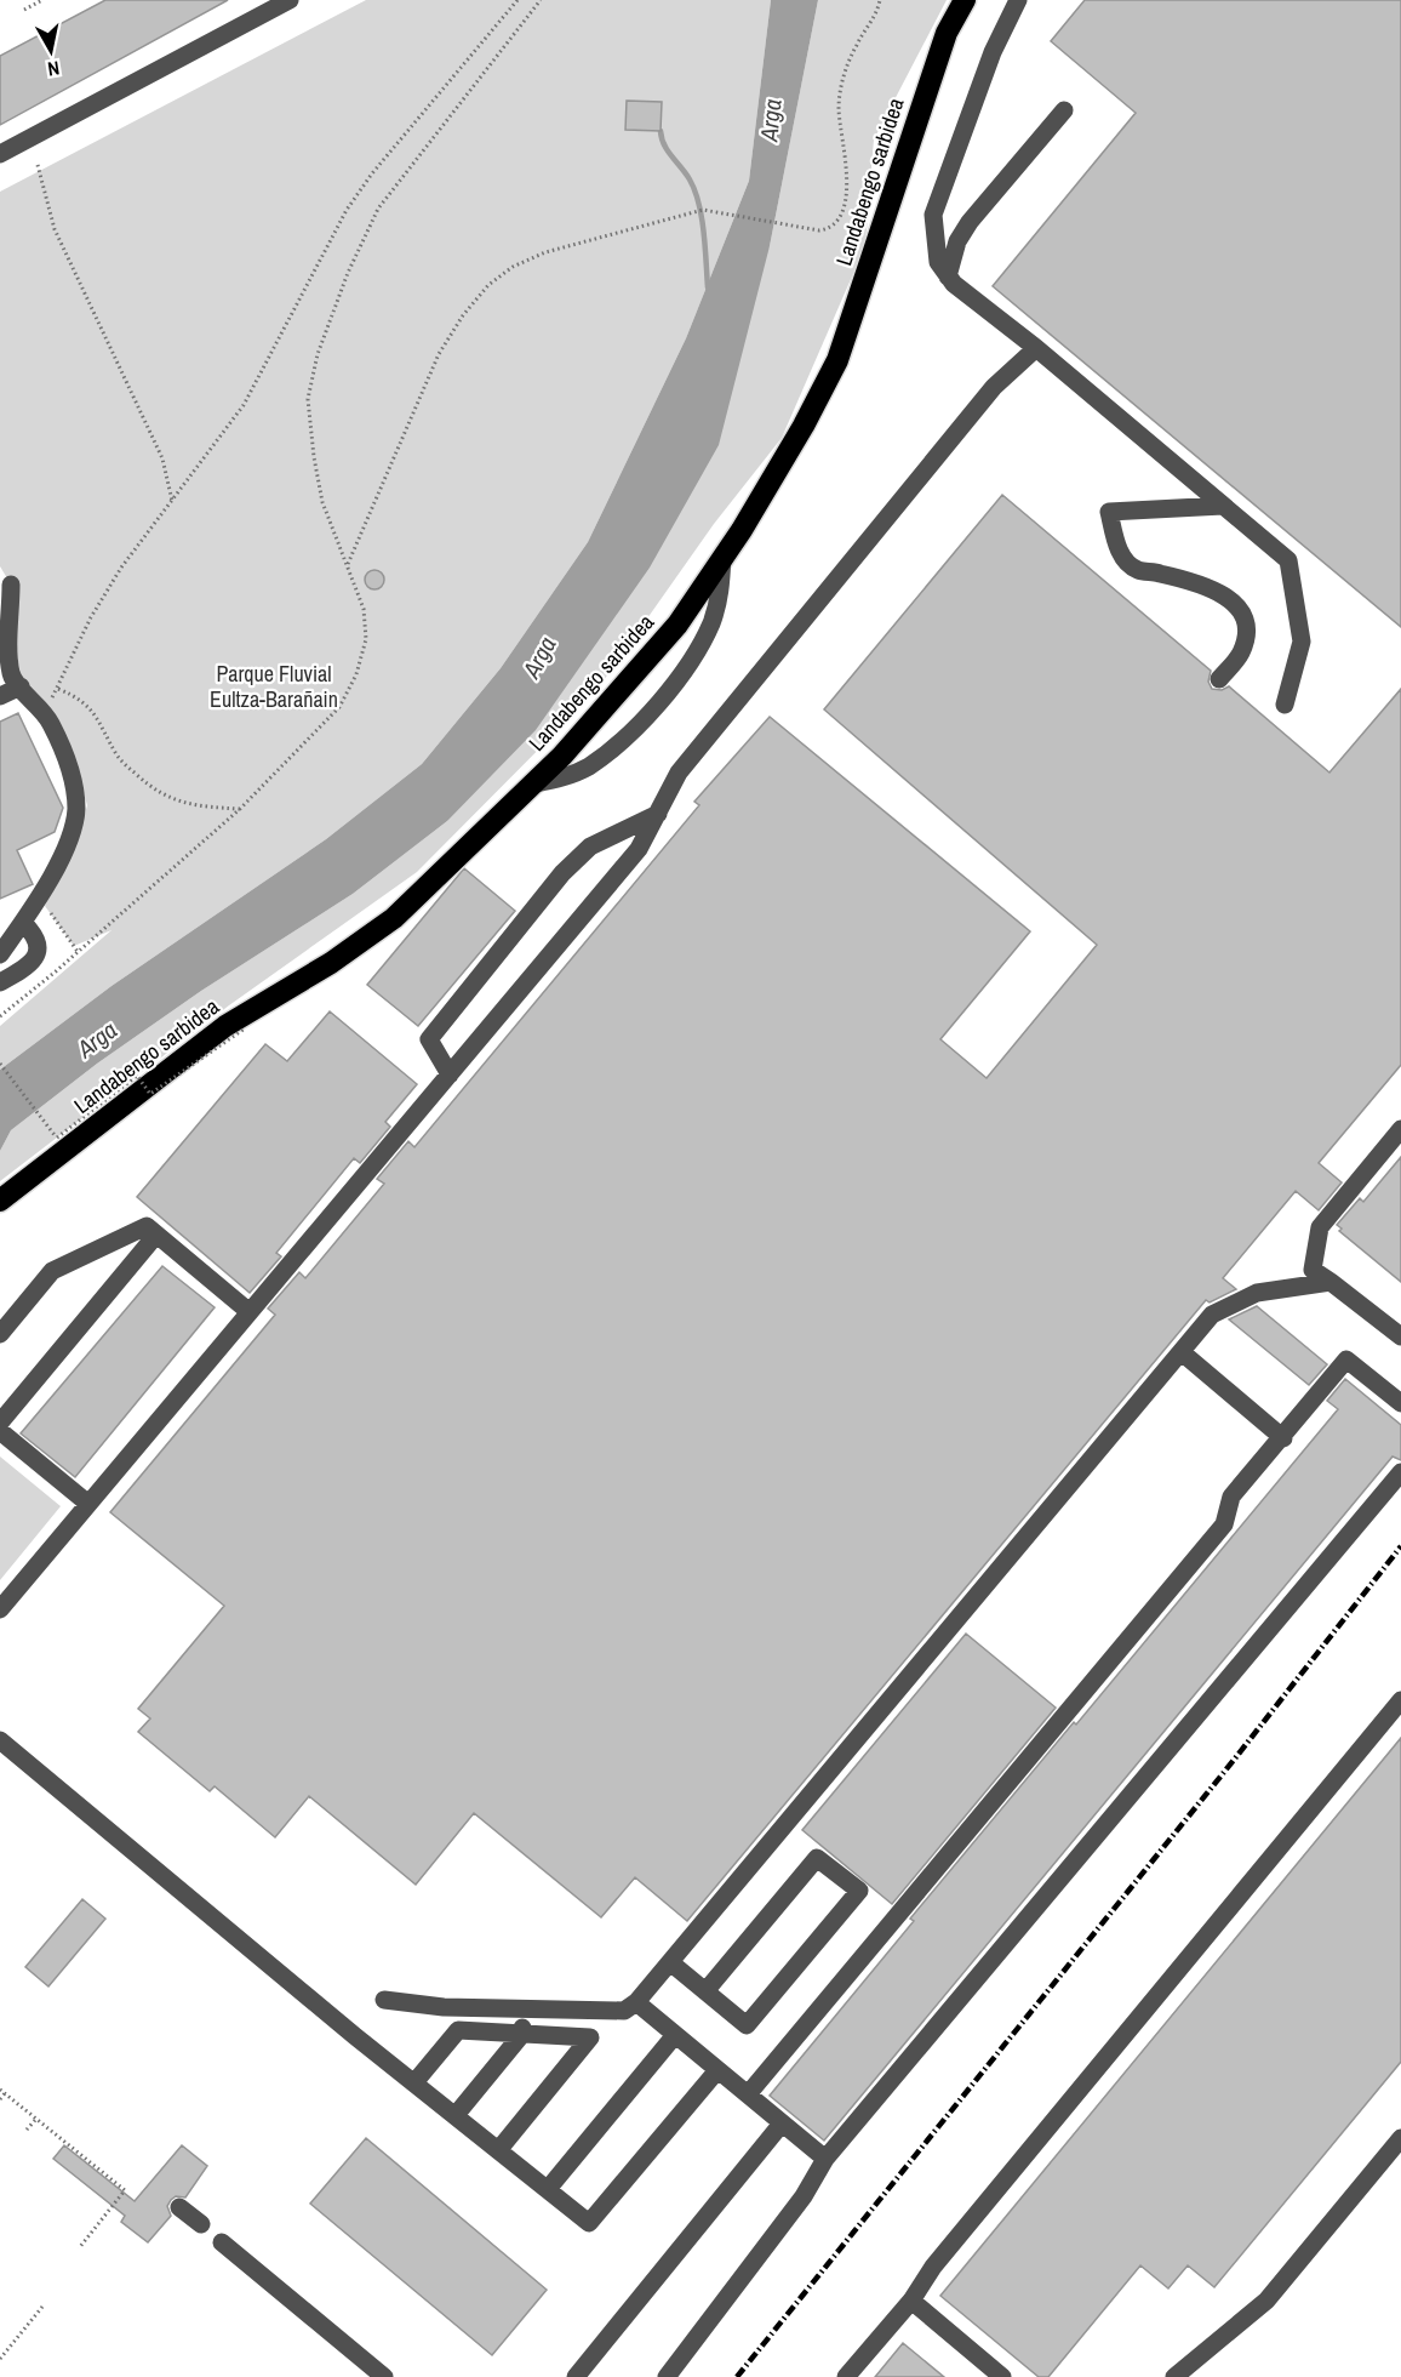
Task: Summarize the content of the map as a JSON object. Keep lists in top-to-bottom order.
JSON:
{
  "streets": {
    "highway": ["Landabengo sarbidea"]
  },
  "water": ["Arga"],
  "parks": ["Parque Fluvial Eultza-Barañain"],
  "north": "bottom"
}
